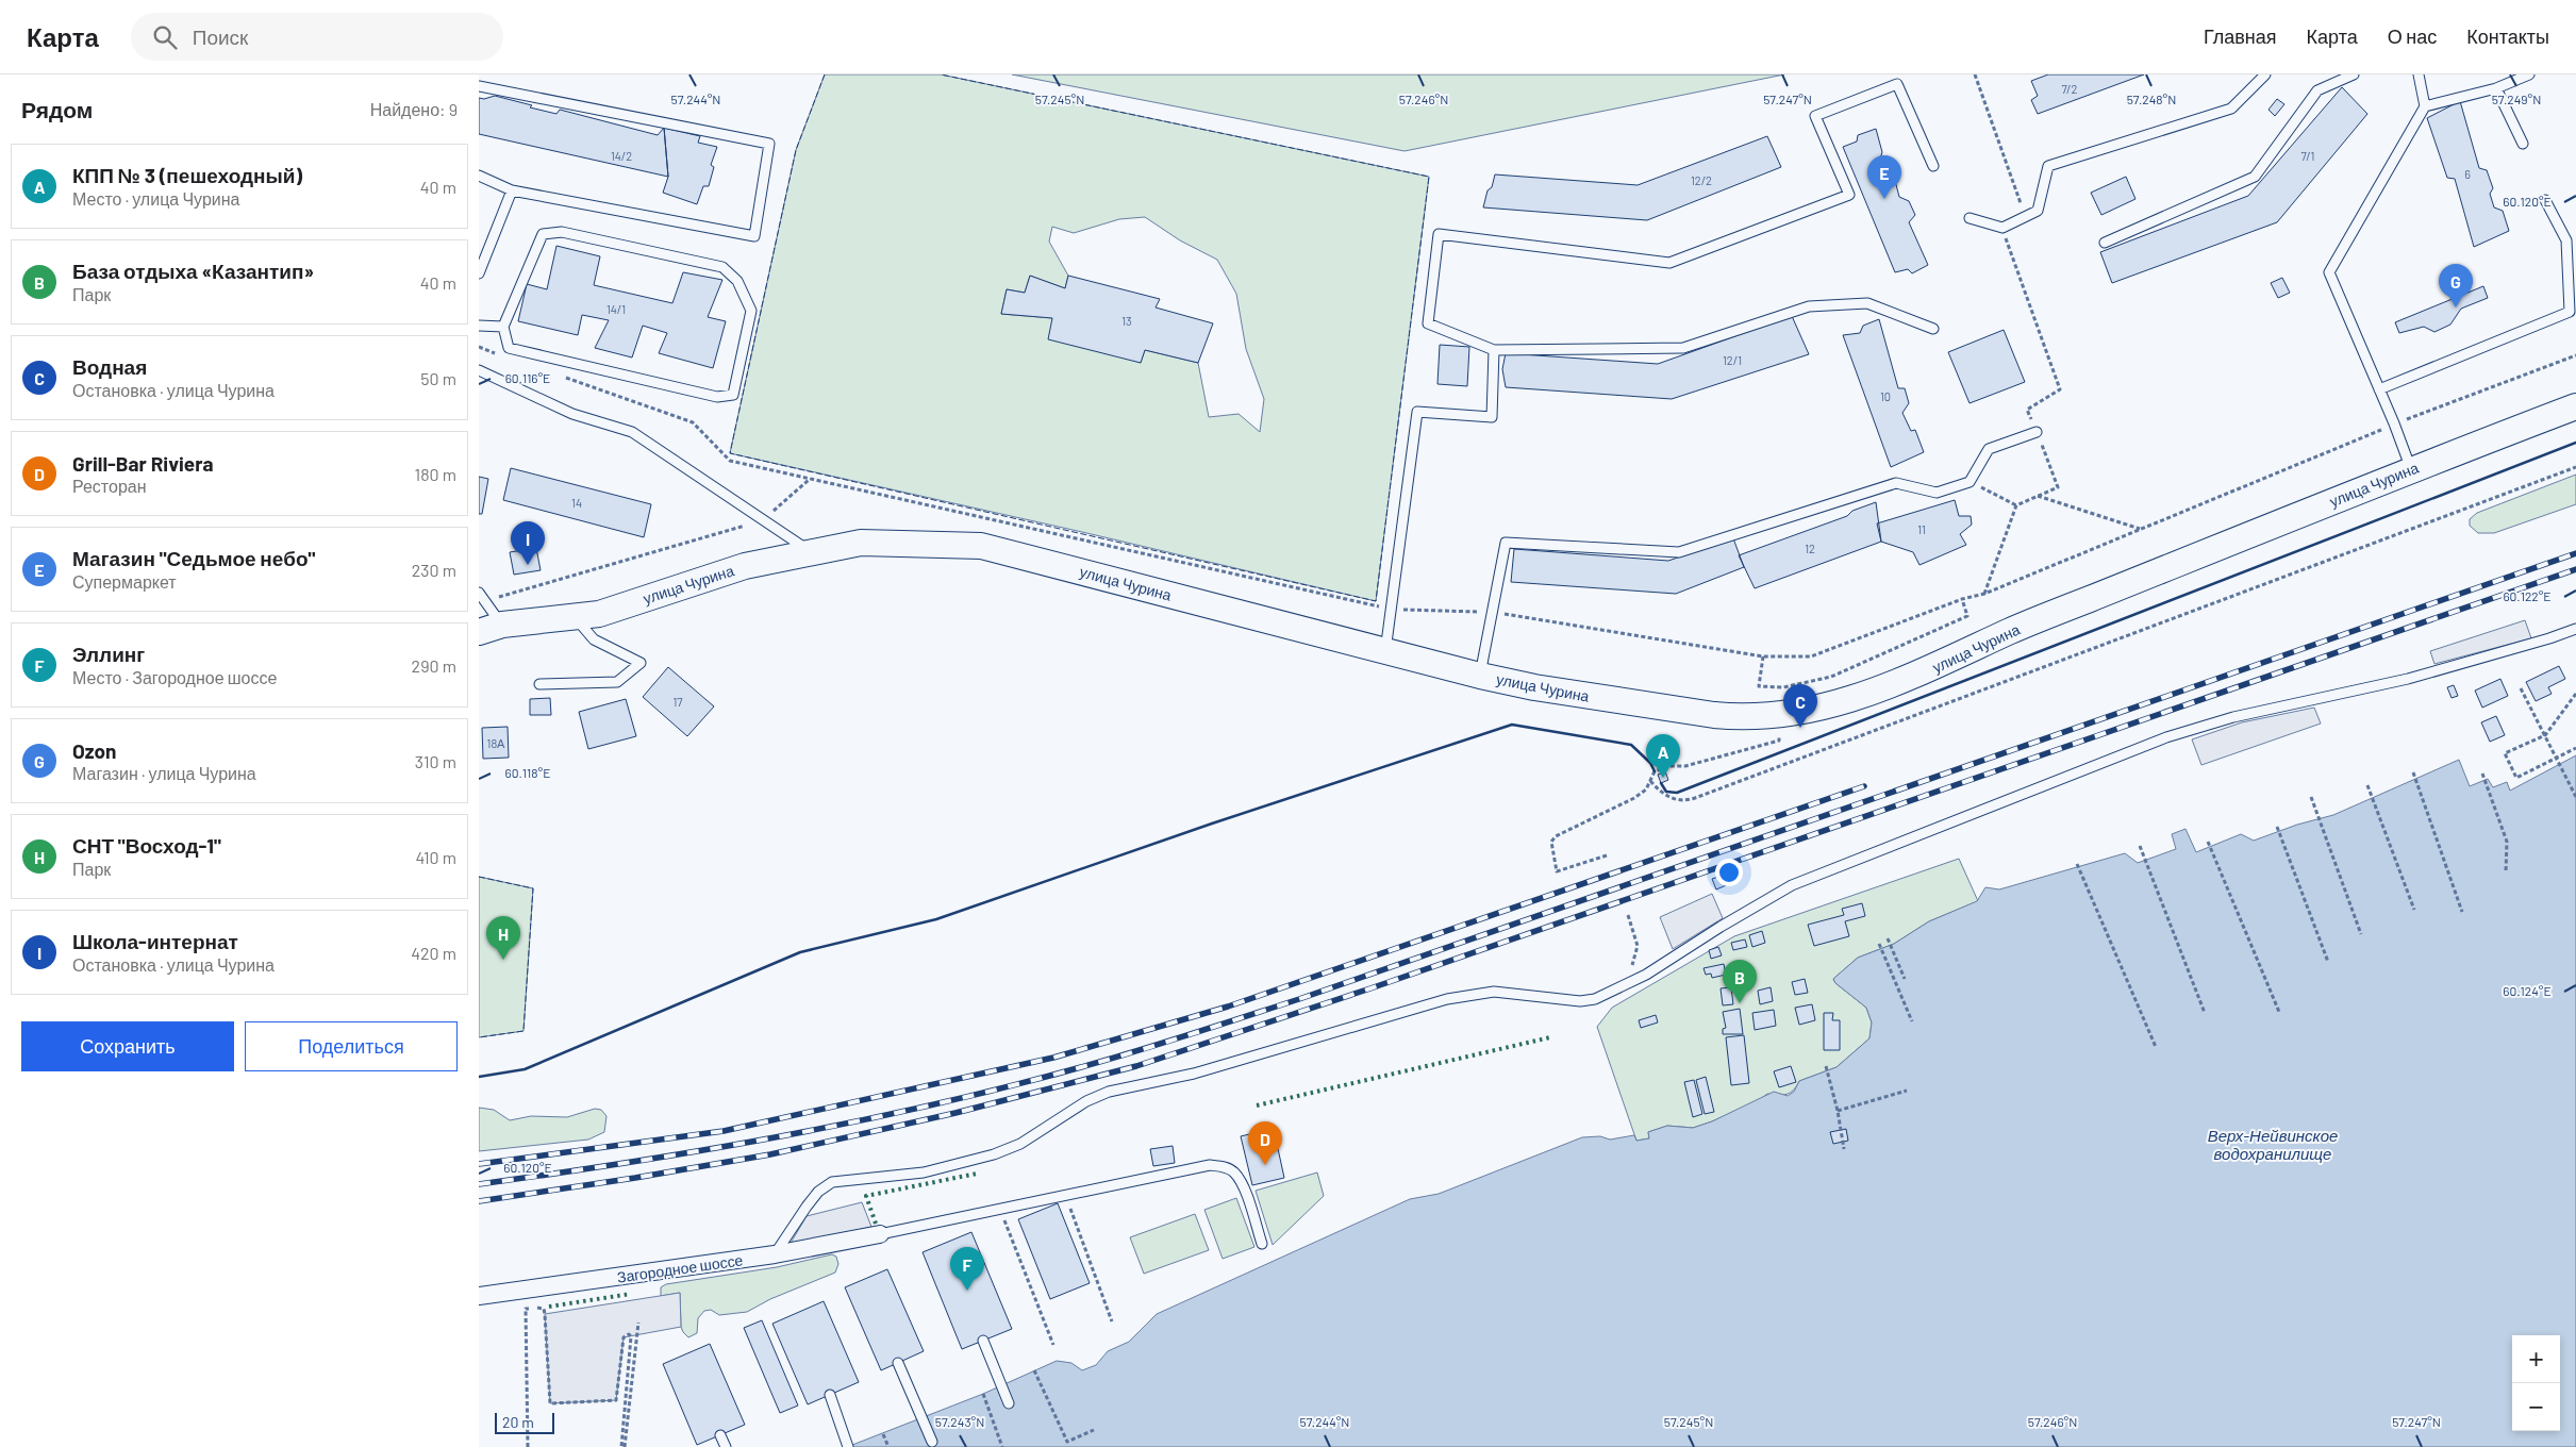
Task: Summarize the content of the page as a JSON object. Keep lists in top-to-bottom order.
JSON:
{
  "streets": {
    "street": ["улица Чурина", "Загородное шоссе"]
  },
  "water": ["Верх-Нейвинское водохранилище"],
  "house_numbers": [
    "7/2",
    "14/2",
    "7/1",
    "6",
    "12/2",
    "14/1",
    "13",
    "12/1",
    "10",
    "14",
    "11",
    "12",
    "17",
    "18А"
  ],
  "scale_bar": "20 m",
  "page": {
    "header": "Карта",
    "search": "Поиск",
    "nav": [
      "Главная",
      "Карта",
      "О нас",
      "Контакты"
    ],
    "heading": ["Рядом", "Найдено: 9"],
    "list": [
      {
        "mark": "A",
        "name": "КПП № 3 (пешеходный)",
        "note": "Место · улица Чурина",
        "value": "40 m"
      },
      {
        "mark": "B",
        "name": "База отдыха «Казантип»",
        "note": "Парк",
        "value": "40 m"
      },
      {
        "mark": "C",
        "name": "Водная",
        "note": "Остановка · улица Чурина",
        "value": "50 m"
      },
      {
        "mark": "D",
        "name": "Grill-Bar Riviera",
        "note": "Ресторан",
        "value": "180 m"
      },
      {
        "mark": "E",
        "name": "Магазин \"Седьмое небо\"",
        "note": "Супермаркет",
        "value": "230 m"
      },
      {
        "mark": "F",
        "name": "Эллинг",
        "note": "Место · Загородное шоссе",
        "value": "290 m"
      },
      {
        "mark": "G",
        "name": "Ozon",
        "note": "Магазин · улица Чурина",
        "value": "310 m"
      },
      {
        "mark": "H",
        "name": "СНТ \"Восход-1\"",
        "note": "Парк",
        "value": "410 m"
      },
      {
        "mark": "I",
        "name": "Школа-интернат",
        "note": "Остановка · улица Чурина",
        "value": "420 m"
      }
    ],
    "pins": [
      "E",
      "G",
      "I",
      "C",
      "A",
      "H",
      "B",
      "D",
      "F"
    ],
    "buttons": ["Сохранить", "Поделиться"],
    "map_buttons": ["+", "−"],
    "scale": "20 m"
  },
  "coordinates": [
    "57.244°N",
    "57.245°N",
    "57.246°N",
    "57.247°N",
    "57.248°N",
    "57.249°N",
    "60.120°E",
    "60.116°E",
    "60.122°E",
    "60.118°E",
    "60.124°E",
    "57.243°N"
  ]
}
